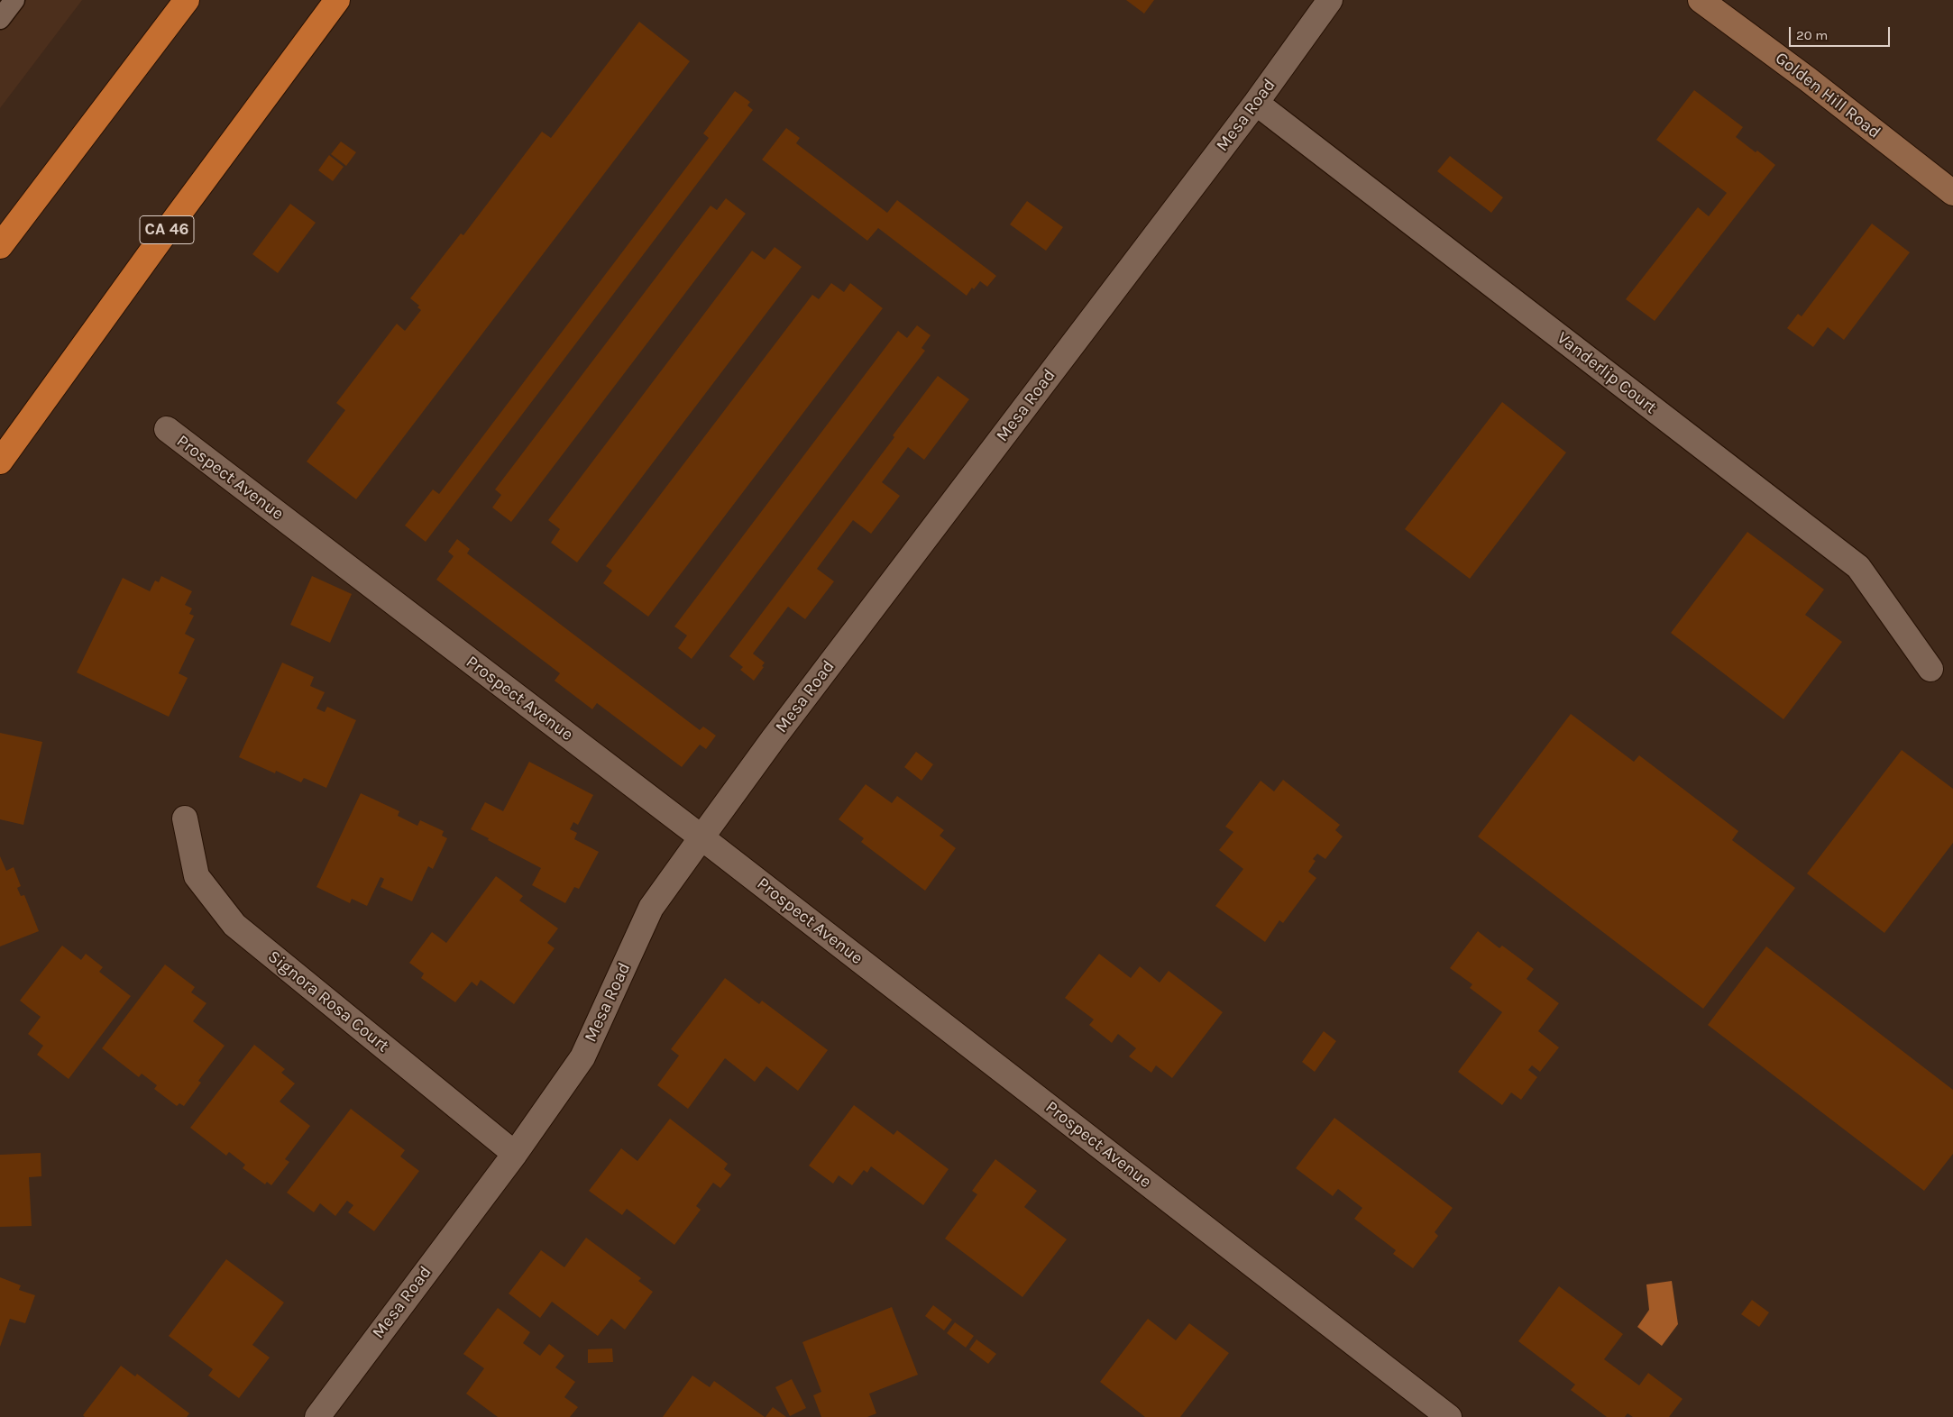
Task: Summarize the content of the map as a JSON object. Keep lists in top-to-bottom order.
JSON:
{
  "streets": {
    "highway": ["CA 46"],
    "main road": ["Golden Hill Road"],
    "street": [
      "Mesa Road",
      "Vanderlip Court",
      "Prospect Avenue",
      "Signora Rosa Court"
    ]
  },
  "crossings": [
    ["Mesa Road", "Vanderlip Court"],
    ["Mesa Road", "Prospect Avenue"],
    ["Mesa Road", "Signora Rosa Court"]
  ],
  "scale_bar": "20 m"
}
